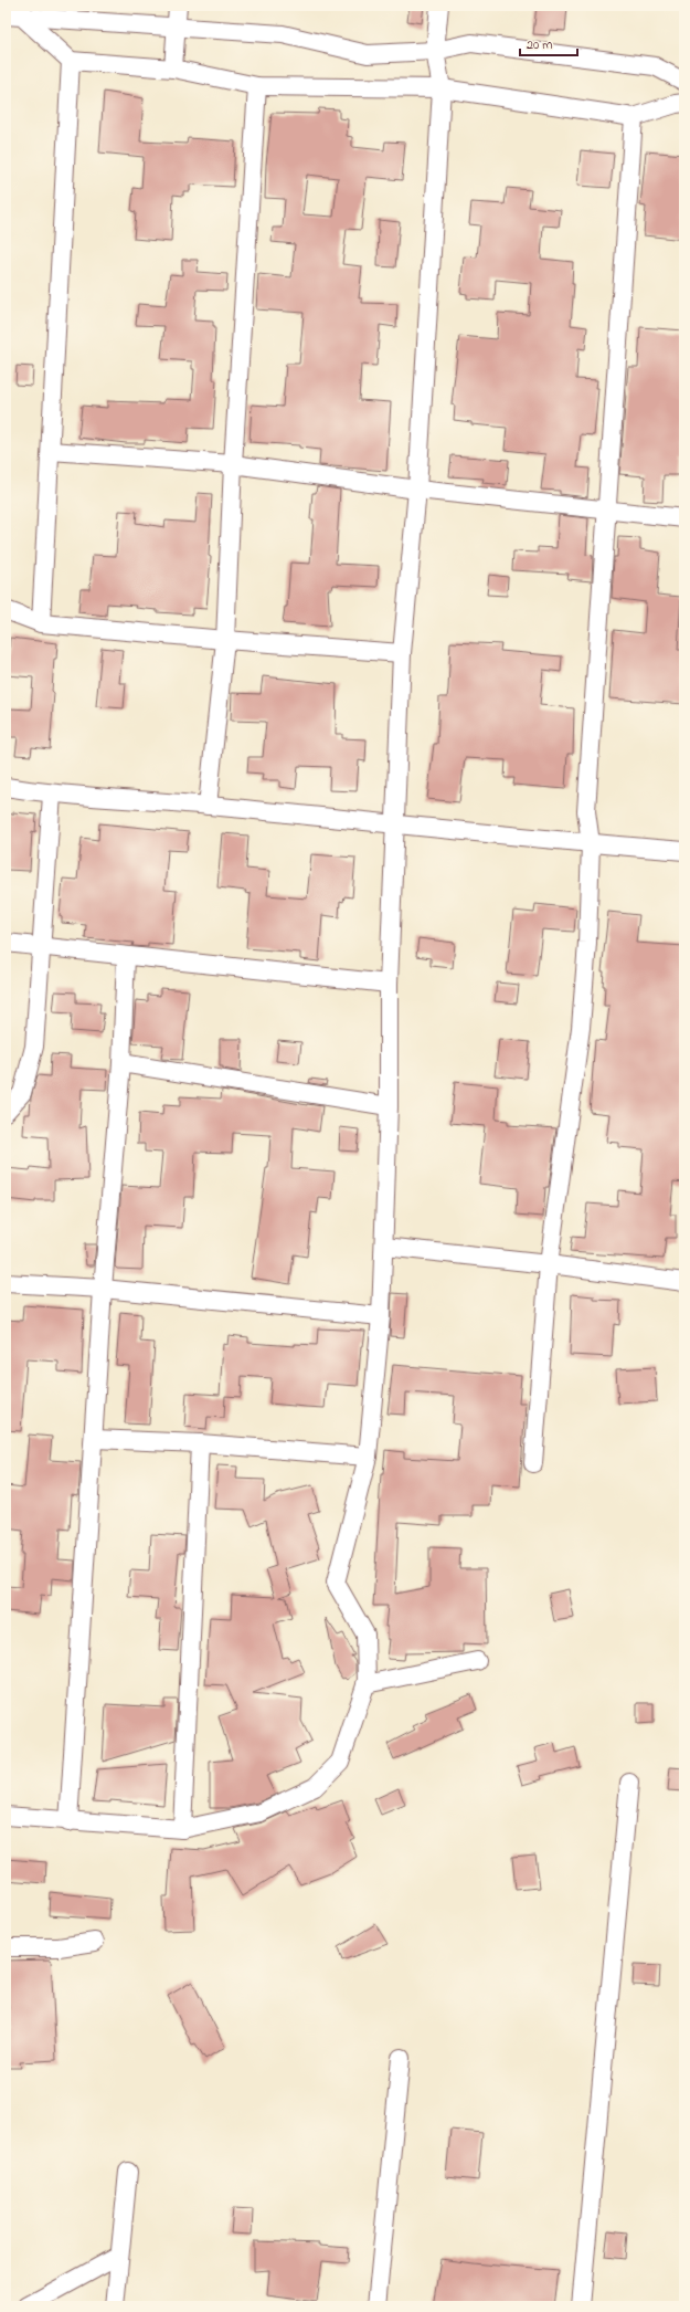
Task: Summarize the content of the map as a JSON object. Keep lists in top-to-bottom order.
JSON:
{
  "scale_bar": "20 m"
}
